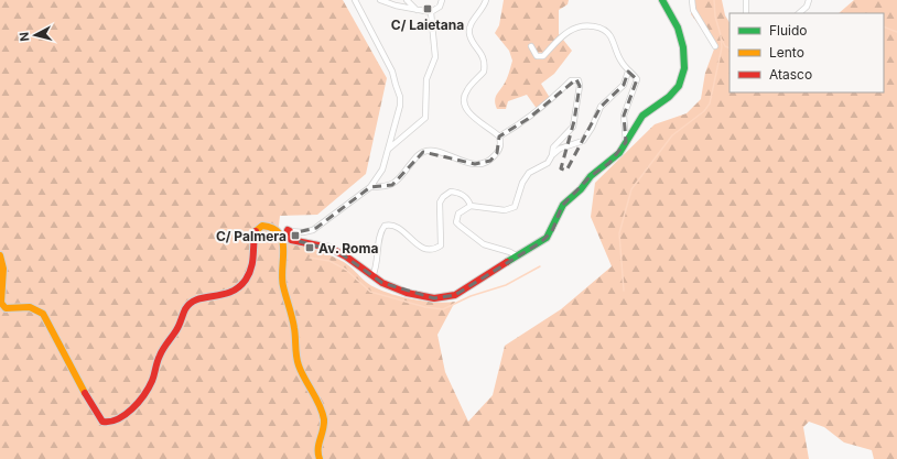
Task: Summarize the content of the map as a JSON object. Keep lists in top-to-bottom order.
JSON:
{
  "places": {
    "transit": ["C/ Laietana", "C/ Palmera", "Av. Roma"]
  },
  "legend": ["Fluido", "Lento", "Atasco"],
  "north": "left"
}
